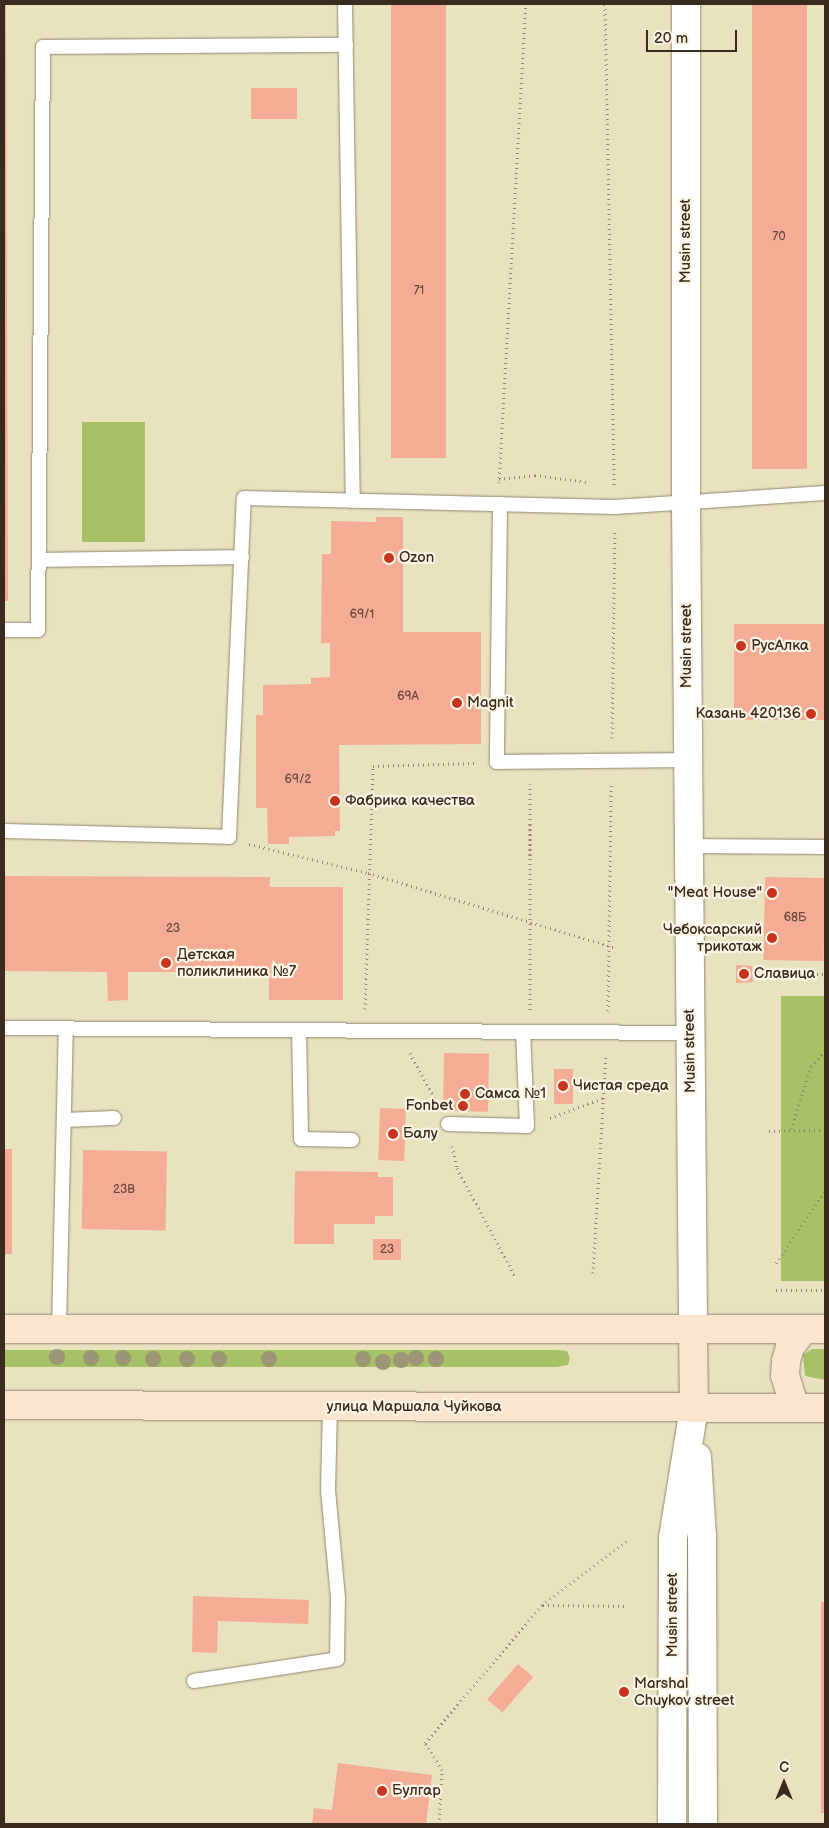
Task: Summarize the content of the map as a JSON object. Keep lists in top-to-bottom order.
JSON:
{
  "streets": {
    "main road": ["Musin street", "улица Маршала Чуйкова"]
  },
  "crossings": [
    ["Musin street", "улица Маршала Чуйкова"]
  ],
  "places": [
    "Ozon",
    "РусАлка",
    "Magnit",
    "Казань 420136",
    "Фабрика качества",
    "\"Meat House\"",
    "Чебоксарский трикотаж",
    "Детская поликлиника №7",
    "Славица",
    "Чистая среда",
    "Самса №1",
    "Fonbet",
    "Балу",
    "Marshal Chuykov street",
    "Булгар"
  ],
  "house_numbers": [
    "70",
    "71",
    "69/1",
    "69А",
    "69/2",
    "68Б",
    "23",
    "23В",
    "23"
  ],
  "scale_bar": "20 m",
  "north": "top"
}
